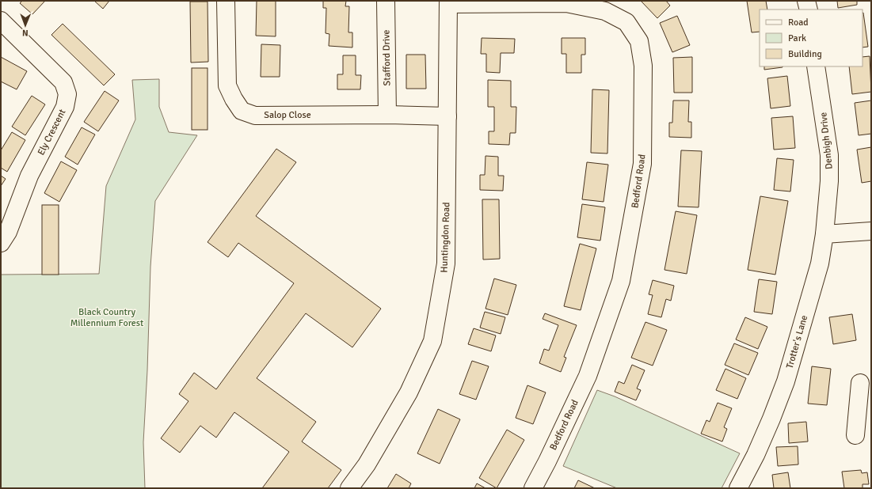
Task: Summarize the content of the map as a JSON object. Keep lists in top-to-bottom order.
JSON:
{
  "streets": {
    "street": [
      "Stafford Drive",
      "Salop Close",
      "Ely Crescent",
      "Denbigh Drive",
      "Bedford Road",
      "Huntingdon Road",
      "Trotter's Lane"
    ]
  },
  "crossings": [
    ["Stafford Drive", "Salop Close"],
    ["Salop Close", "Huntingdon Road"],
    ["Denbigh Drive", "Trotter's Lane"],
    ["Bedford Road", "Huntingdon Road"]
  ],
  "parks": ["Black Country Millennium Forest"],
  "legend": ["Road", "Park", "Building"],
  "north": "bottom"
}
